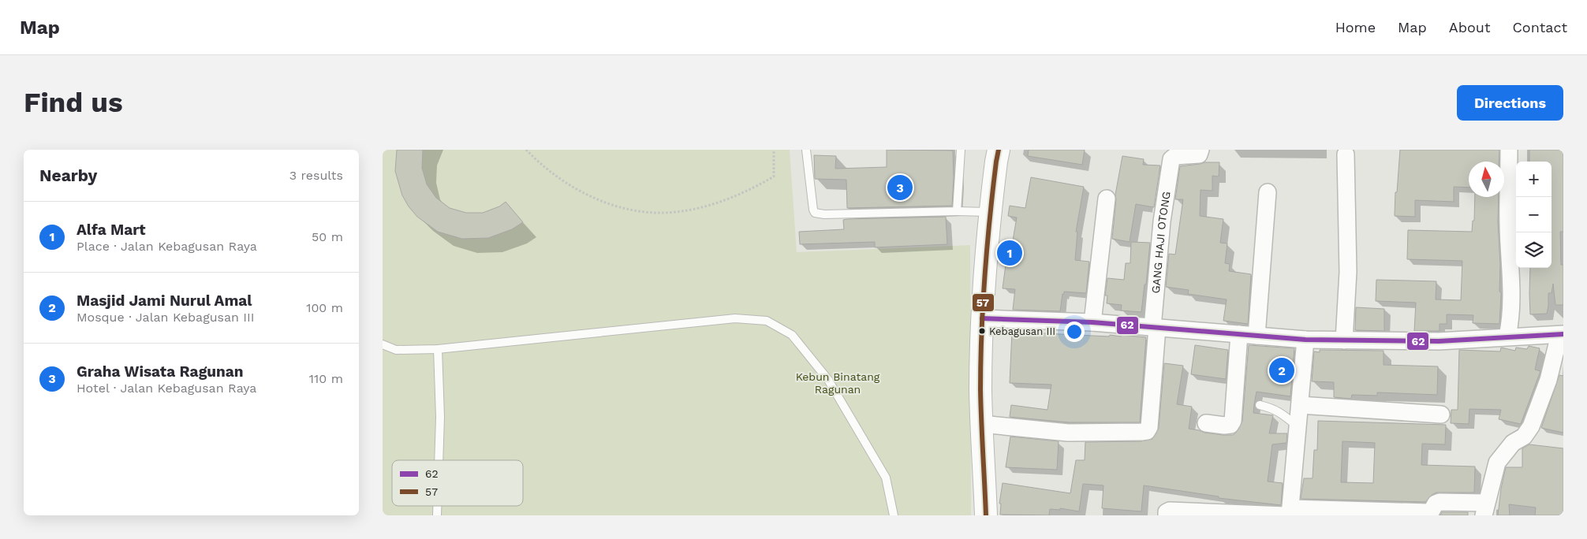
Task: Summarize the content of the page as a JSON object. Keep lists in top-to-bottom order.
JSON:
{
  "streets": {
    "street": ["GANG HAJI OTONG"]
  },
  "parks": ["Kebun Binatang Ragunan"],
  "places": ["Kebagusan III"],
  "lines": ["transit line 57", "transit line 62"],
  "legend": ["62", "57"],
  "north": "top",
  "page": {
    "header": "Map",
    "nav": [
      "Home",
      "Map",
      "About",
      "Contact"
    ],
    "buttons": "Directions",
    "title": "Find us",
    "heading": ["Nearby", "3 results"],
    "map_buttons": ["+", "−"],
    "pins": ["3", "1", "2"],
    "list": [
      {
        "mark": "1",
        "name": "Alfa Mart",
        "note": "Place · Jalan Kebagusan Raya",
        "value": "50 m"
      },
      {
        "mark": "2",
        "name": "Masjid Jami Nurul Amal",
        "note": "Mosque · Jalan Kebagusan III",
        "value": "100 m"
      },
      {
        "mark": "3",
        "name": "Graha Wisata Ragunan",
        "note": "Hotel · Jalan Kebagusan Raya",
        "value": "110 m"
      }
    ]
  }
}
